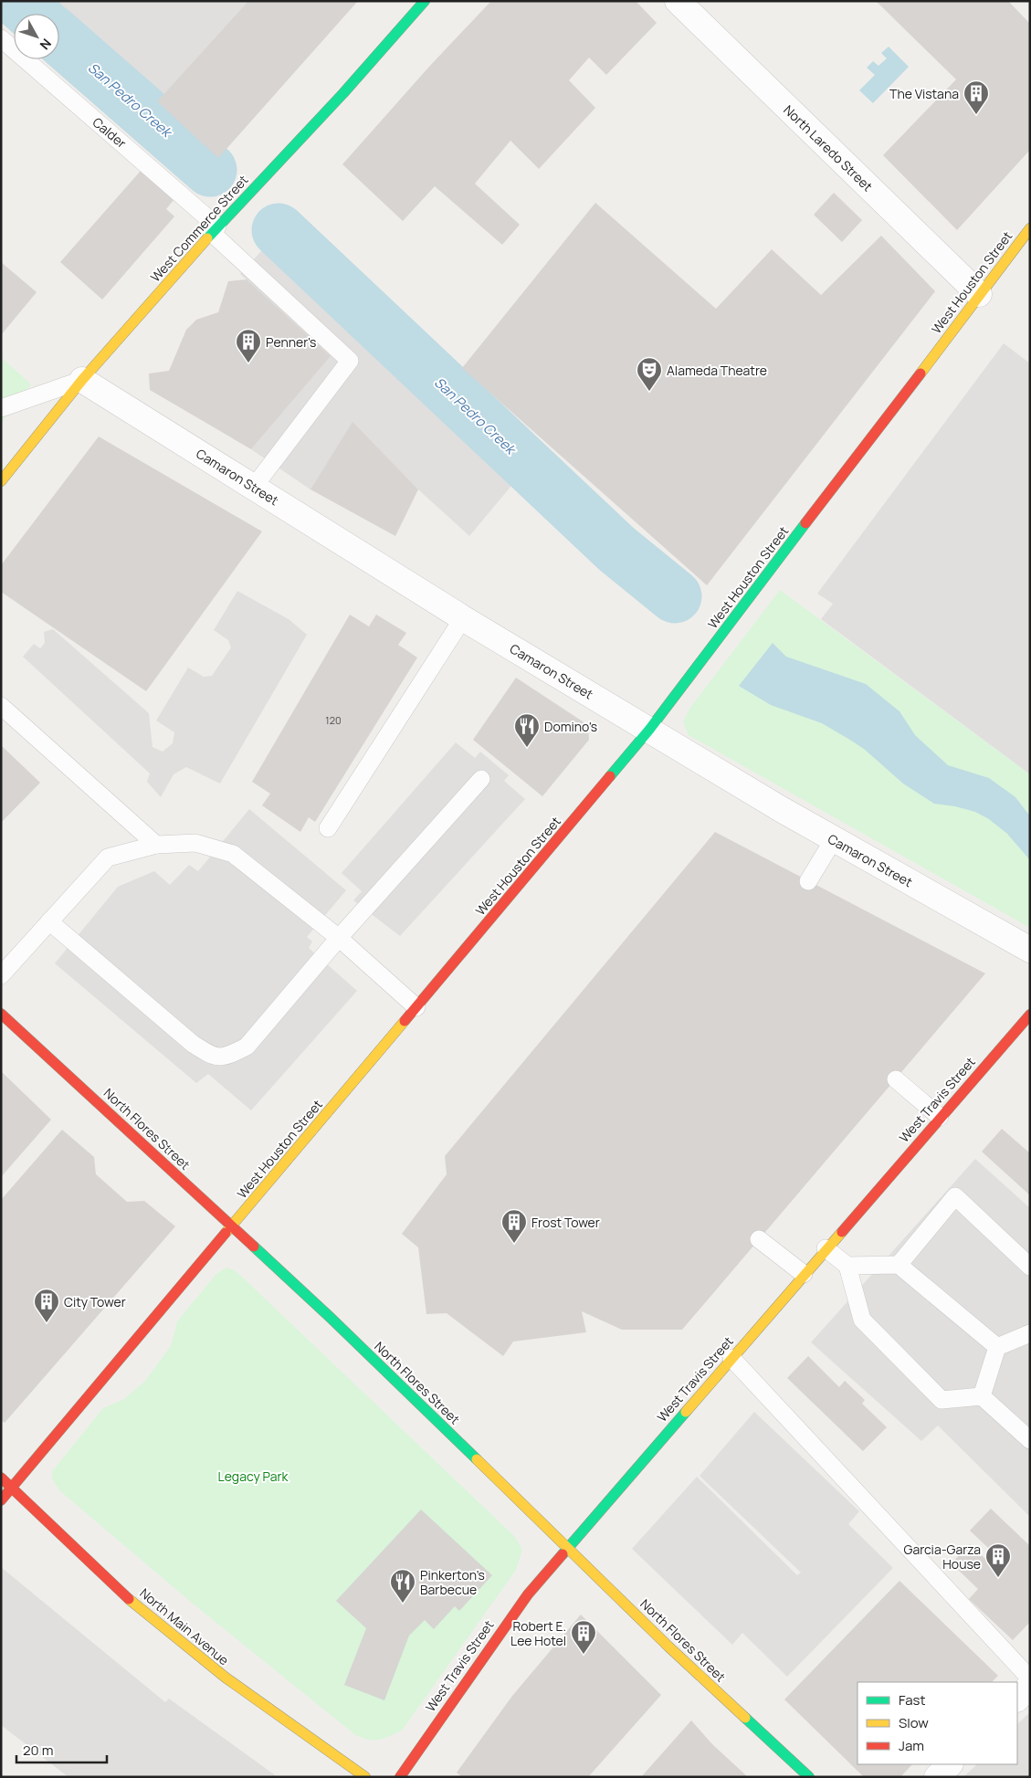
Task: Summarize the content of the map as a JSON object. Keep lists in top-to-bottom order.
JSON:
{
  "streets": {
    "main road": [
      "West Commerce Street",
      "West Houston Street",
      "West Travis Street",
      "North Flores Street",
      "North Main Avenue"
    ],
    "street": ["North Laredo Street", "Camaron Street"],
    "lane": ["Calder"]
  },
  "crossings": [
    ["Calder", "West Commerce Street"],
    ["Calder", "Camaron Street"],
    ["North Laredo Street", "West Houston Street"],
    ["West Commerce Street", "Camaron Street"],
    ["West Houston Street", "Camaron Street"],
    ["West Houston Street", "North Flores Street"],
    ["West Houston Street", "North Main Avenue"],
    ["West Travis Street", "North Flores Street"]
  ],
  "water": ["San Pedro Creek"],
  "parks": ["Legacy Park"],
  "places": {
    "building": [
      "The Vistana",
      "Penner's",
      "Frost Tower",
      "City Tower",
      "Garcia-Garza House",
      "Robert E. Lee Hotel"
    ],
    "theatre": ["Alameda Theatre"],
    "restaurant": ["Domino's", "Pinkerton’s Barbecue"]
  },
  "house_numbers": ["120"],
  "legend": ["Fast", "Slow", "Jam"],
  "scale_bar": "20 m",
  "north": "bottom right"
}
